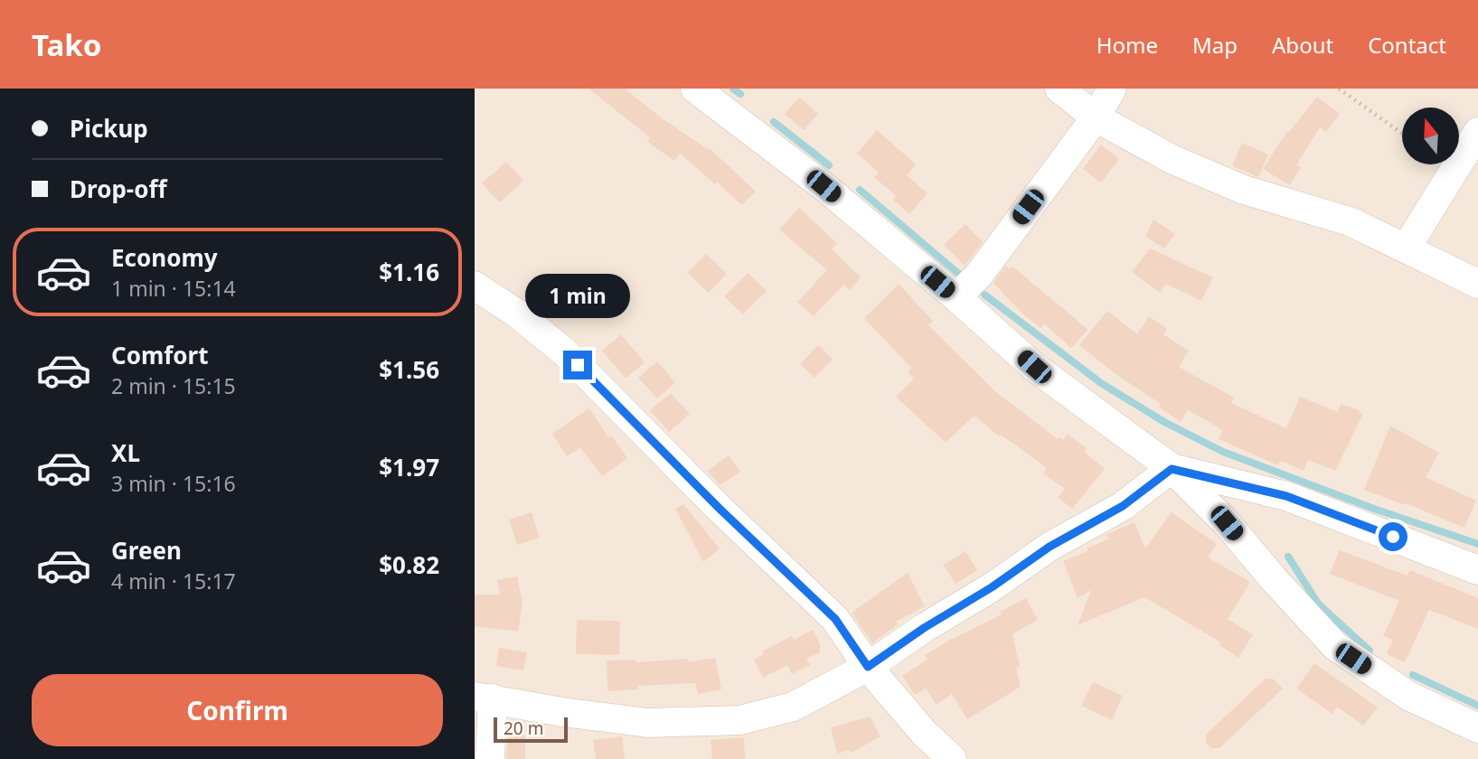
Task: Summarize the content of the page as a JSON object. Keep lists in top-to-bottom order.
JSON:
{
  "scale_bar": "20 m",
  "north": "top",
  "page": {
    "header": "Tako",
    "nav": [
      "Home",
      "Map",
      "About",
      "Contact"
    ],
    "banner": ["Pickup", "Drop-off"],
    "list": [
      {
        "name": "Economy",
        "note": "1 min · 15:14",
        "value": "$1.16"
      },
      {
        "name": "Comfort",
        "note": "2 min · 15:15",
        "value": "$1.56"
      },
      {
        "name": "XL",
        "note": "3 min · 15:16",
        "value": "$1.97"
      },
      {
        "name": "Green",
        "note": "4 min · 15:17",
        "value": "$0.82"
      }
    ],
    "bubble": "1 min",
    "buttons": "Confirm",
    "scale": "20 m"
  }
}
